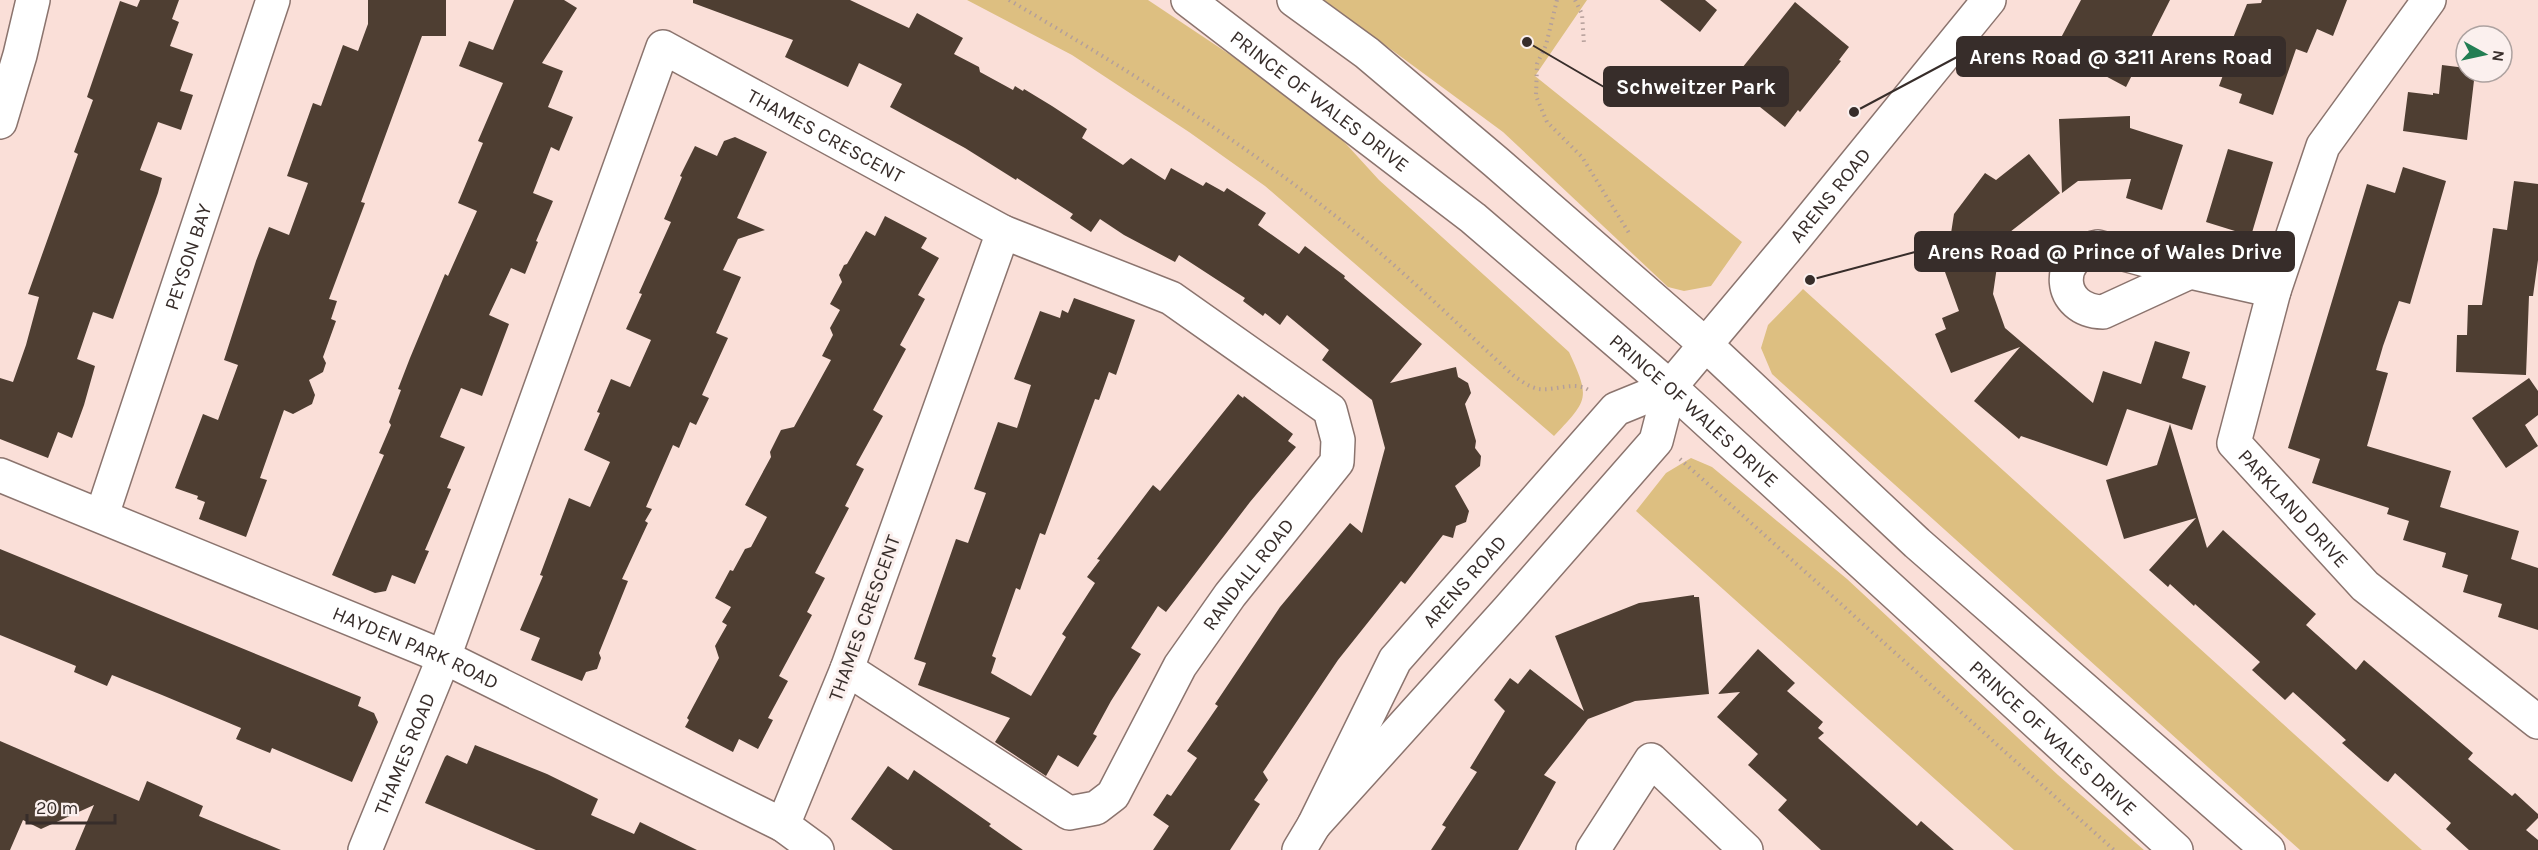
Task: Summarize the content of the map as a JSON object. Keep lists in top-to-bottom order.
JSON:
{
  "streets": {
    "street": [
      "PRINCE OF WALES DRIVE",
      "THAMES CRESCENT",
      "ARENS ROAD",
      "PEYSON BAY",
      "PARKLAND DRIVE",
      "RANDALL ROAD",
      "HAYDEN PARK ROAD",
      "THAMES ROAD"
    ]
  },
  "crossings": [
    ["PRINCE OF WALES DRIVE", "ARENS ROAD"],
    ["THAMES CRESCENT", "RANDALL ROAD"],
    ["THAMES CRESCENT", "HAYDEN PARK ROAD"],
    ["THAMES CRESCENT", "THAMES ROAD"],
    ["PEYSON BAY", "HAYDEN PARK ROAD"],
    ["HAYDEN PARK ROAD", "THAMES ROAD"]
  ],
  "places": ["Schweitzer Park", "Arens Road @ 3211 Arens Road", "Arens Road @ Prince of Wales Drive"],
  "scale_bar": "20 m",
  "north": "right"
}
